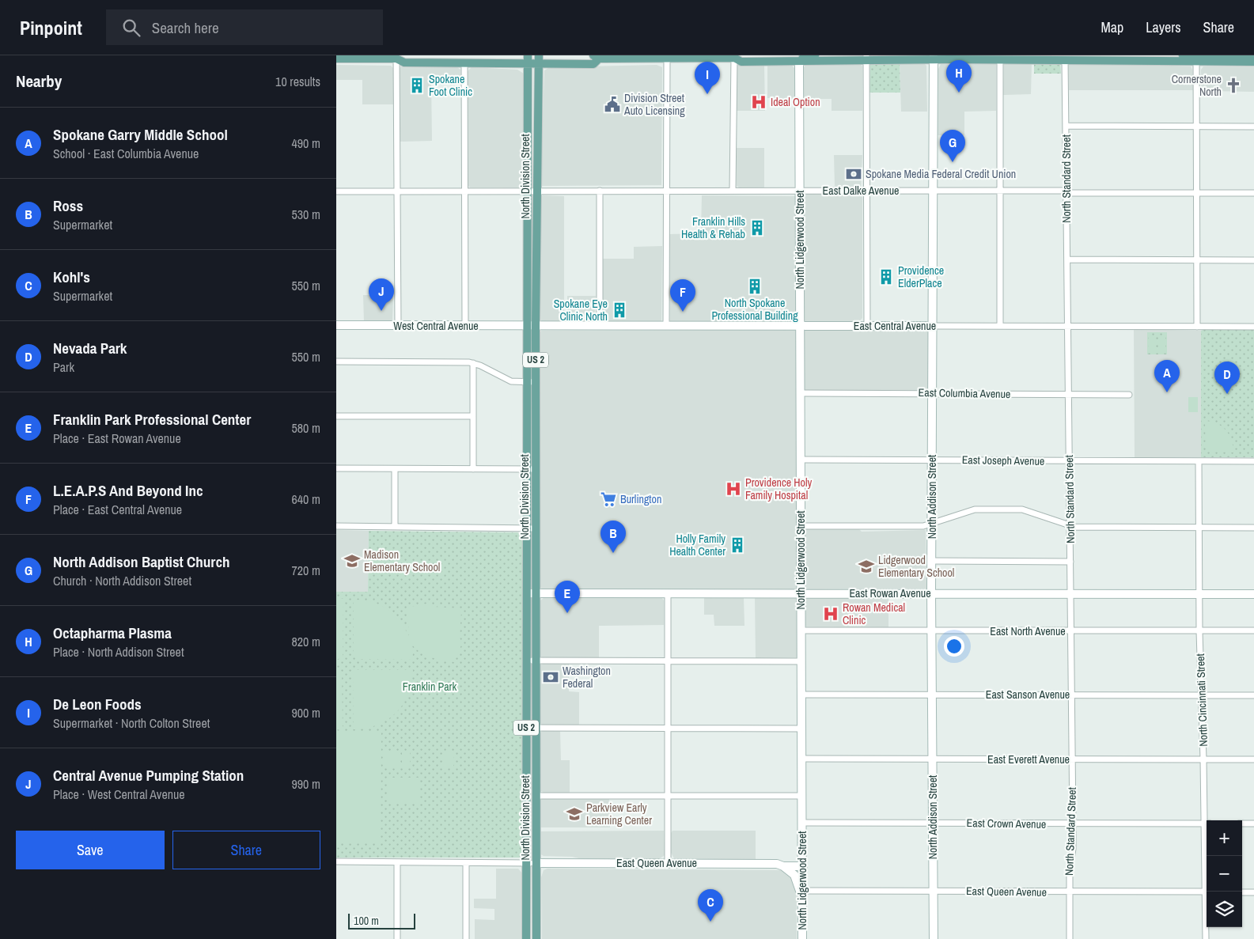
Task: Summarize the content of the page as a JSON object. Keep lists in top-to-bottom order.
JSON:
{
  "streets": {
    "main road": ["North Division Street", "US 2"],
    "street": [
      "North Standard Street",
      "East Dalke Avenue",
      "North Lidgerwood Street",
      "West Central Avenue",
      "East Central Avenue",
      "East Columbia Avenue",
      "East Joseph Avenue",
      "North Addison Street",
      "East Rowan Avenue",
      "East North Avenue",
      "East Sanson Avenue",
      "North Cincinnati Street",
      "East Everett Avenue",
      "East Crown Avenue",
      "East Queen Avenue"
    ]
  },
  "crossings": [
    ["North Division Street", "East Dalke Avenue"],
    ["North Division Street", "West Central Avenue"],
    ["North Division Street", "East Central Avenue"],
    ["North Division Street", "East Rowan Avenue"],
    ["North Division Street", "East Queen Avenue"],
    ["North Standard Street", "East Dalke Avenue"],
    ["North Standard Street", "East Central Avenue"],
    ["North Standard Street", "East Columbia Avenue"],
    ["North Standard Street", "East Joseph Avenue"],
    ["North Standard Street", "East Rowan Avenue"],
    ["North Standard Street", "East North Avenue"],
    ["North Standard Street", "East Sanson Avenue"],
    ["North Standard Street", "East Everett Avenue"],
    ["North Standard Street", "East Crown Avenue"],
    ["North Standard Street", "East Queen Avenue"],
    ["East Dalke Avenue", "North Lidgerwood Street"],
    ["East Dalke Avenue", "North Addison Street"],
    ["North Lidgerwood Street", "East Central Avenue"],
    ["North Lidgerwood Street", "East Columbia Avenue"],
    ["North Lidgerwood Street", "East Joseph Avenue"],
    ["North Lidgerwood Street", "East Rowan Avenue"],
    ["North Lidgerwood Street", "East North Avenue"],
    ["North Lidgerwood Street", "East Sanson Avenue"],
    ["North Lidgerwood Street", "East Everett Avenue"],
    ["North Lidgerwood Street", "East Crown Avenue"],
    ["North Lidgerwood Street", "East Queen Avenue"],
    ["West Central Avenue", "East Central Avenue"],
    ["East Central Avenue", "North Addison Street"],
    ["East Columbia Avenue", "North Addison Street"],
    ["East Joseph Avenue", "North Addison Street"],
    ["East Joseph Avenue", "North Cincinnati Street"],
    ["North Addison Street", "East Rowan Avenue"],
    ["North Addison Street", "East North Avenue"],
    ["North Addison Street", "East Sanson Avenue"],
    ["North Addison Street", "East Everett Avenue"],
    ["North Addison Street", "East Crown Avenue"],
    ["North Addison Street", "East Queen Avenue"],
    ["East Rowan Avenue", "North Cincinnati Street"],
    ["East North Avenue", "North Cincinnati Street"],
    ["East Sanson Avenue", "North Cincinnati Street"],
    ["North Cincinnati Street", "East Everett Avenue"]
  ],
  "parks": ["Franklin Park"],
  "places": {
    "building": [
      "Spokane Foot Clinic",
      "Franklin Hills Health & Rehab",
      "Providence ElderPlace",
      "North Spokane Professional Building",
      "Spokane Eye Clinic North",
      "Holly Family Health Center"
    ],
    "church": ["Cornerstone North"],
    "hospital": ["Ideal Option", "Providence Holy Family Hospital", "Rowan Medical Clinic"],
    "public building": ["Division Street Auto Licensing"],
    "bank": ["Spokane Media Federal Credit Union", "Washington Federal"],
    "supermarket": ["Burlington"],
    "school or university": ["Madison Elementary School", "Lidgerwood Elementary School", "Parkview Early Learning Center"]
  },
  "scale_bar": "100 m",
  "page": {
    "header": "Pinpoint",
    "search": "Search here",
    "nav": ["Map", "Layers", "Share"],
    "heading": ["Nearby", "10 results"],
    "pins": [
      "H",
      "I",
      "G",
      "J",
      "F",
      "A",
      "D",
      "B",
      "E",
      "C"
    ],
    "list": [
      {
        "mark": "A",
        "name": "Spokane Garry Middle School",
        "note": "School · East Columbia Avenue",
        "value": "490 m"
      },
      {
        "mark": "B",
        "name": "Ross",
        "note": "Supermarket",
        "value": "530 m"
      },
      {
        "mark": "C",
        "name": "Kohl's",
        "note": "Supermarket",
        "value": "550 m"
      },
      {
        "mark": "D",
        "name": "Nevada Park",
        "note": "Park",
        "value": "550 m"
      },
      {
        "mark": "E",
        "name": "Franklin Park Professional Center",
        "note": "Place · East Rowan Avenue",
        "value": "580 m"
      },
      {
        "mark": "F",
        "name": "L.E.A.P.S And Beyond Inc",
        "note": "Place · East Central Avenue",
        "value": "640 m"
      },
      {
        "mark": "G",
        "name": "North Addison Baptist Church",
        "note": "Church · North Addison Street",
        "value": "720 m"
      },
      {
        "mark": "H",
        "name": "Octapharma Plasma",
        "note": "Place · North Addison Street",
        "value": "820 m"
      },
      {
        "mark": "I",
        "name": "De Leon Foods",
        "note": "Supermarket · North Colton Street",
        "value": "900 m"
      },
      {
        "mark": "J",
        "name": "Central Avenue Pumping Station",
        "note": "Place · West Central Avenue",
        "value": "990 m"
      }
    ],
    "buttons": ["Save", "Share"],
    "map_buttons": ["+", "−"],
    "scale": "100 m"
  }
}
